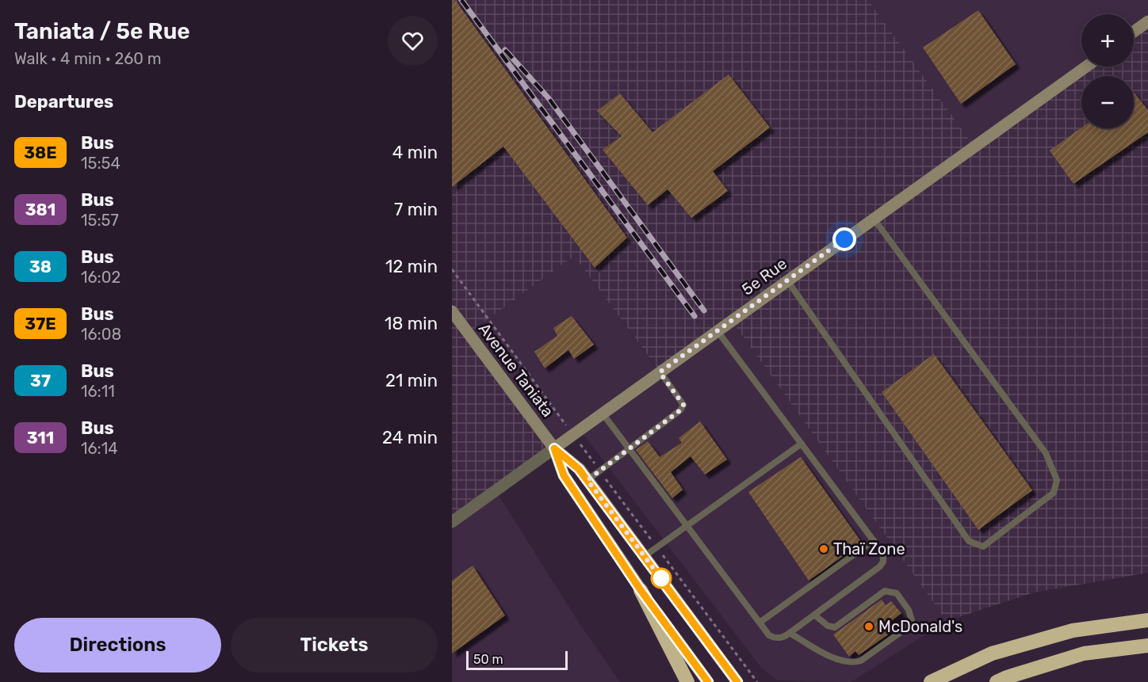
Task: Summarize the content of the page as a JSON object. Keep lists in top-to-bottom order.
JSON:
{
  "streets": {
    "main road": ["5e Rue", "Avenue Taniata"]
  },
  "crossings": [
    ["5e Rue", "Avenue Taniata"]
  ],
  "places": ["Thaï Zone", "McDonald's"],
  "lines": ["bus line 38E"],
  "scale_bar": "50 m",
  "page": {
    "heading": [
      ["Taniata / 5e Rue", "Walk · 4 min · 260 m"],
      "Departures"
    ],
    "map_buttons": ["+", "−"],
    "list": [
      {
        "mark": "38E",
        "name": "Bus",
        "note": "15:54",
        "value": "4 min"
      },
      {
        "mark": "381",
        "name": "Bus",
        "note": "15:57",
        "value": "7 min"
      },
      {
        "mark": "38",
        "name": "Bus",
        "note": "16:02",
        "value": "12 min"
      },
      {
        "mark": "37E",
        "name": "Bus",
        "note": "16:08",
        "value": "18 min"
      },
      {
        "mark": "37",
        "name": "Bus",
        "note": "16:11",
        "value": "21 min"
      },
      {
        "mark": "311",
        "name": "Bus",
        "note": "16:14",
        "value": "24 min"
      }
    ],
    "buttons": ["Directions", "Tickets"],
    "scale": "50 m"
  }
}
